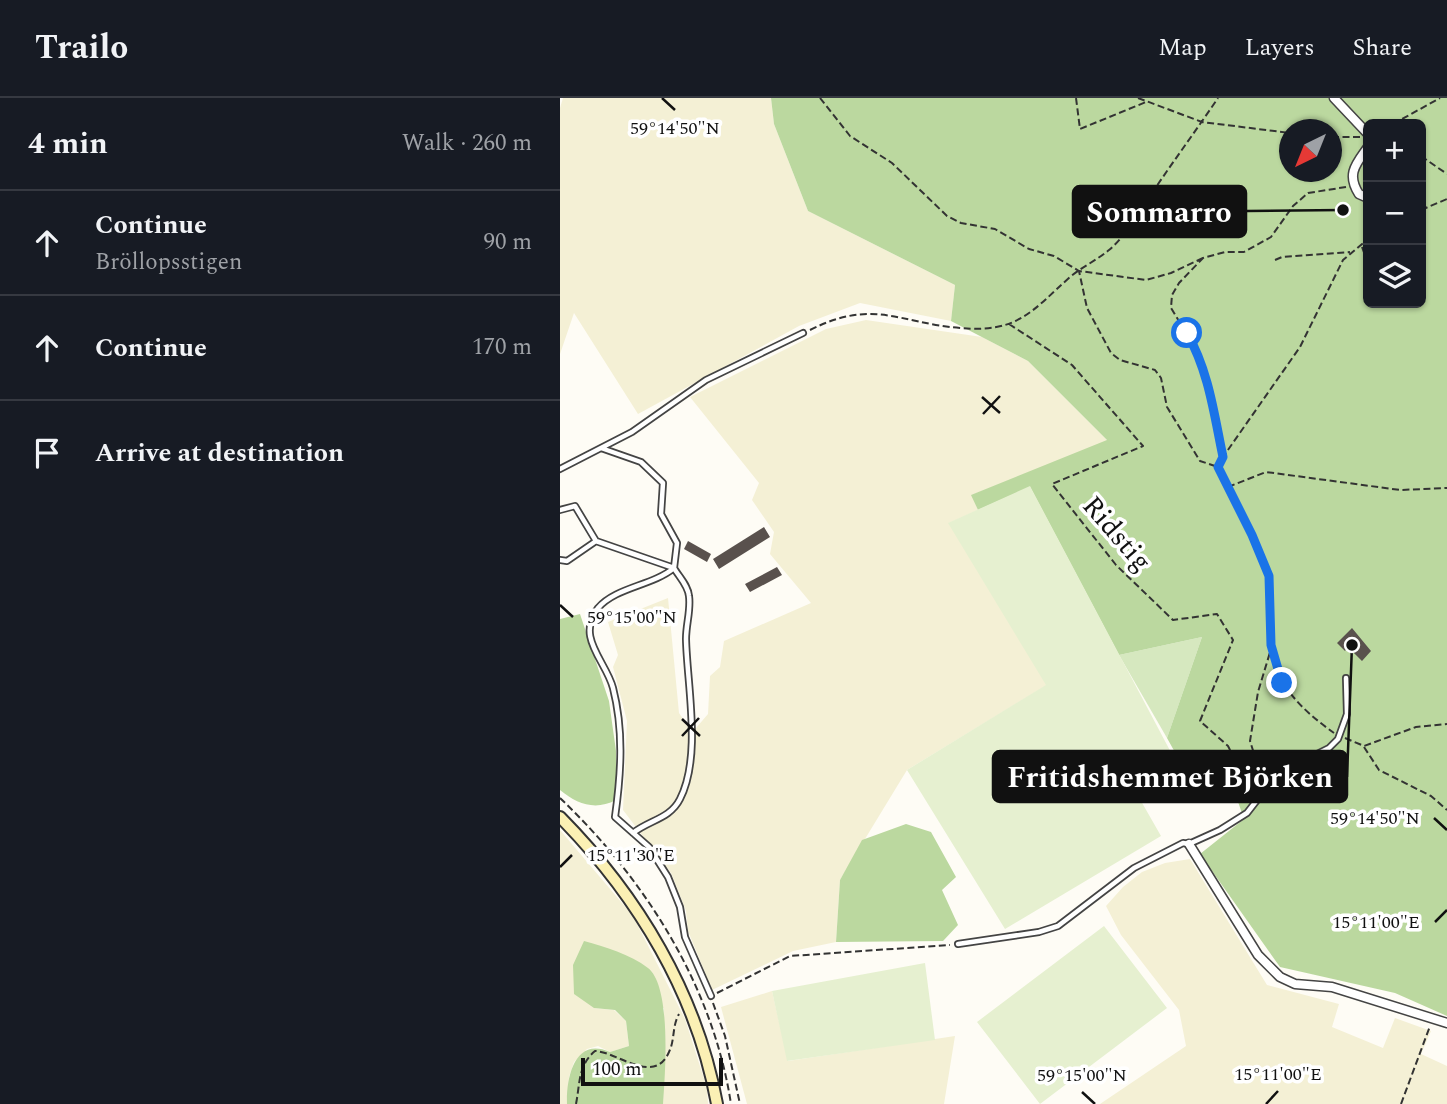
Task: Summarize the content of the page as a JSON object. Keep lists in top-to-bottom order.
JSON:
{
  "streets": {
    "path": ["Ridstig"]
  },
  "places": ["Sommarro", "Fritidshemmet Björken"],
  "scale_bar": "100 m",
  "north": "bottom left",
  "page": {
    "header": "Trailo",
    "nav": ["Map", "Layers", "Share"],
    "heading": ["4 min", "Walk · 260 m"],
    "map_buttons": ["+", "−"],
    "list": [
      ["Continue", "Bröllopsstigen", "90 m"],
      ["Continue", "170 m"],
      "Arrive at destination"
    ],
    "scale": "100 m"
  },
  "coordinates": [
    "59°14'50\"N",
    "59°15'00\"N",
    "15°11'30\"E",
    "15°11'00\"E"
  ]
}
